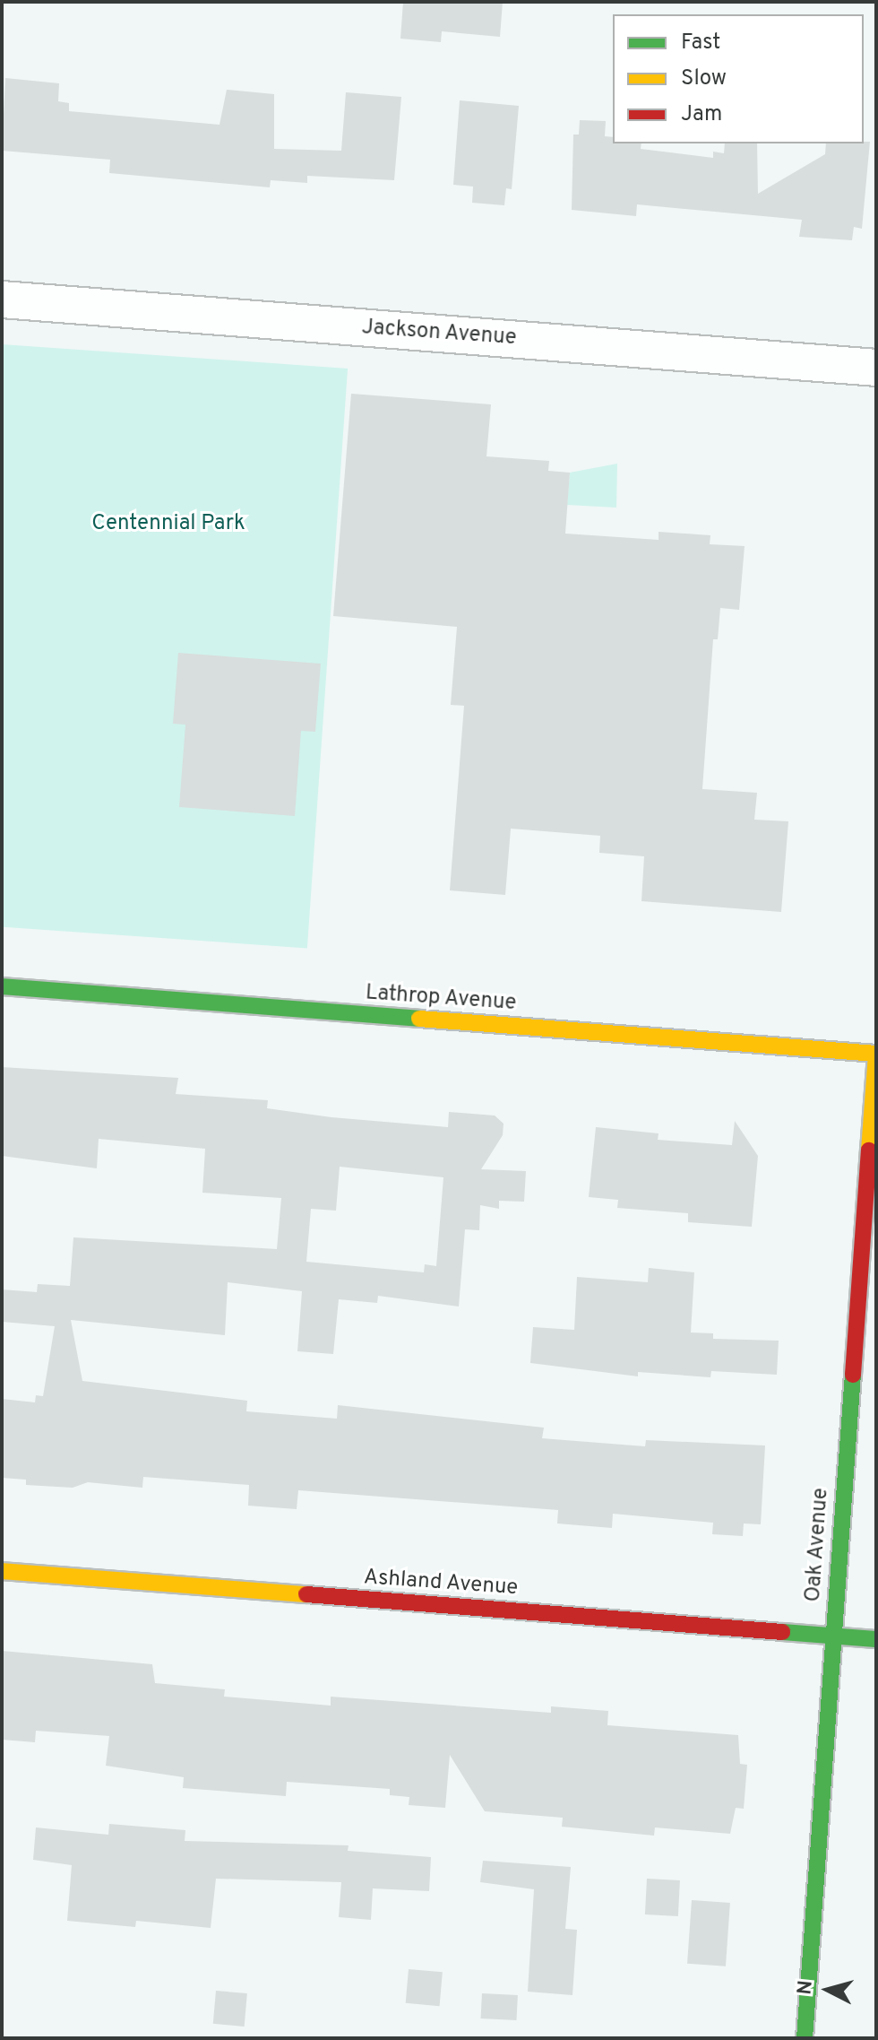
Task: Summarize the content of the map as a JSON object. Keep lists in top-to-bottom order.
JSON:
{
  "streets": {
    "street": [
      "Jackson Avenue",
      "Lathrop Avenue",
      "Oak Avenue",
      "Ashland Avenue"
    ]
  },
  "crossings": [
    ["Lathrop Avenue", "Oak Avenue"],
    ["Oak Avenue", "Ashland Avenue"]
  ],
  "parks": ["Centennial Park"],
  "legend": ["Fast", "Slow", "Jam"],
  "north": "left"
}
